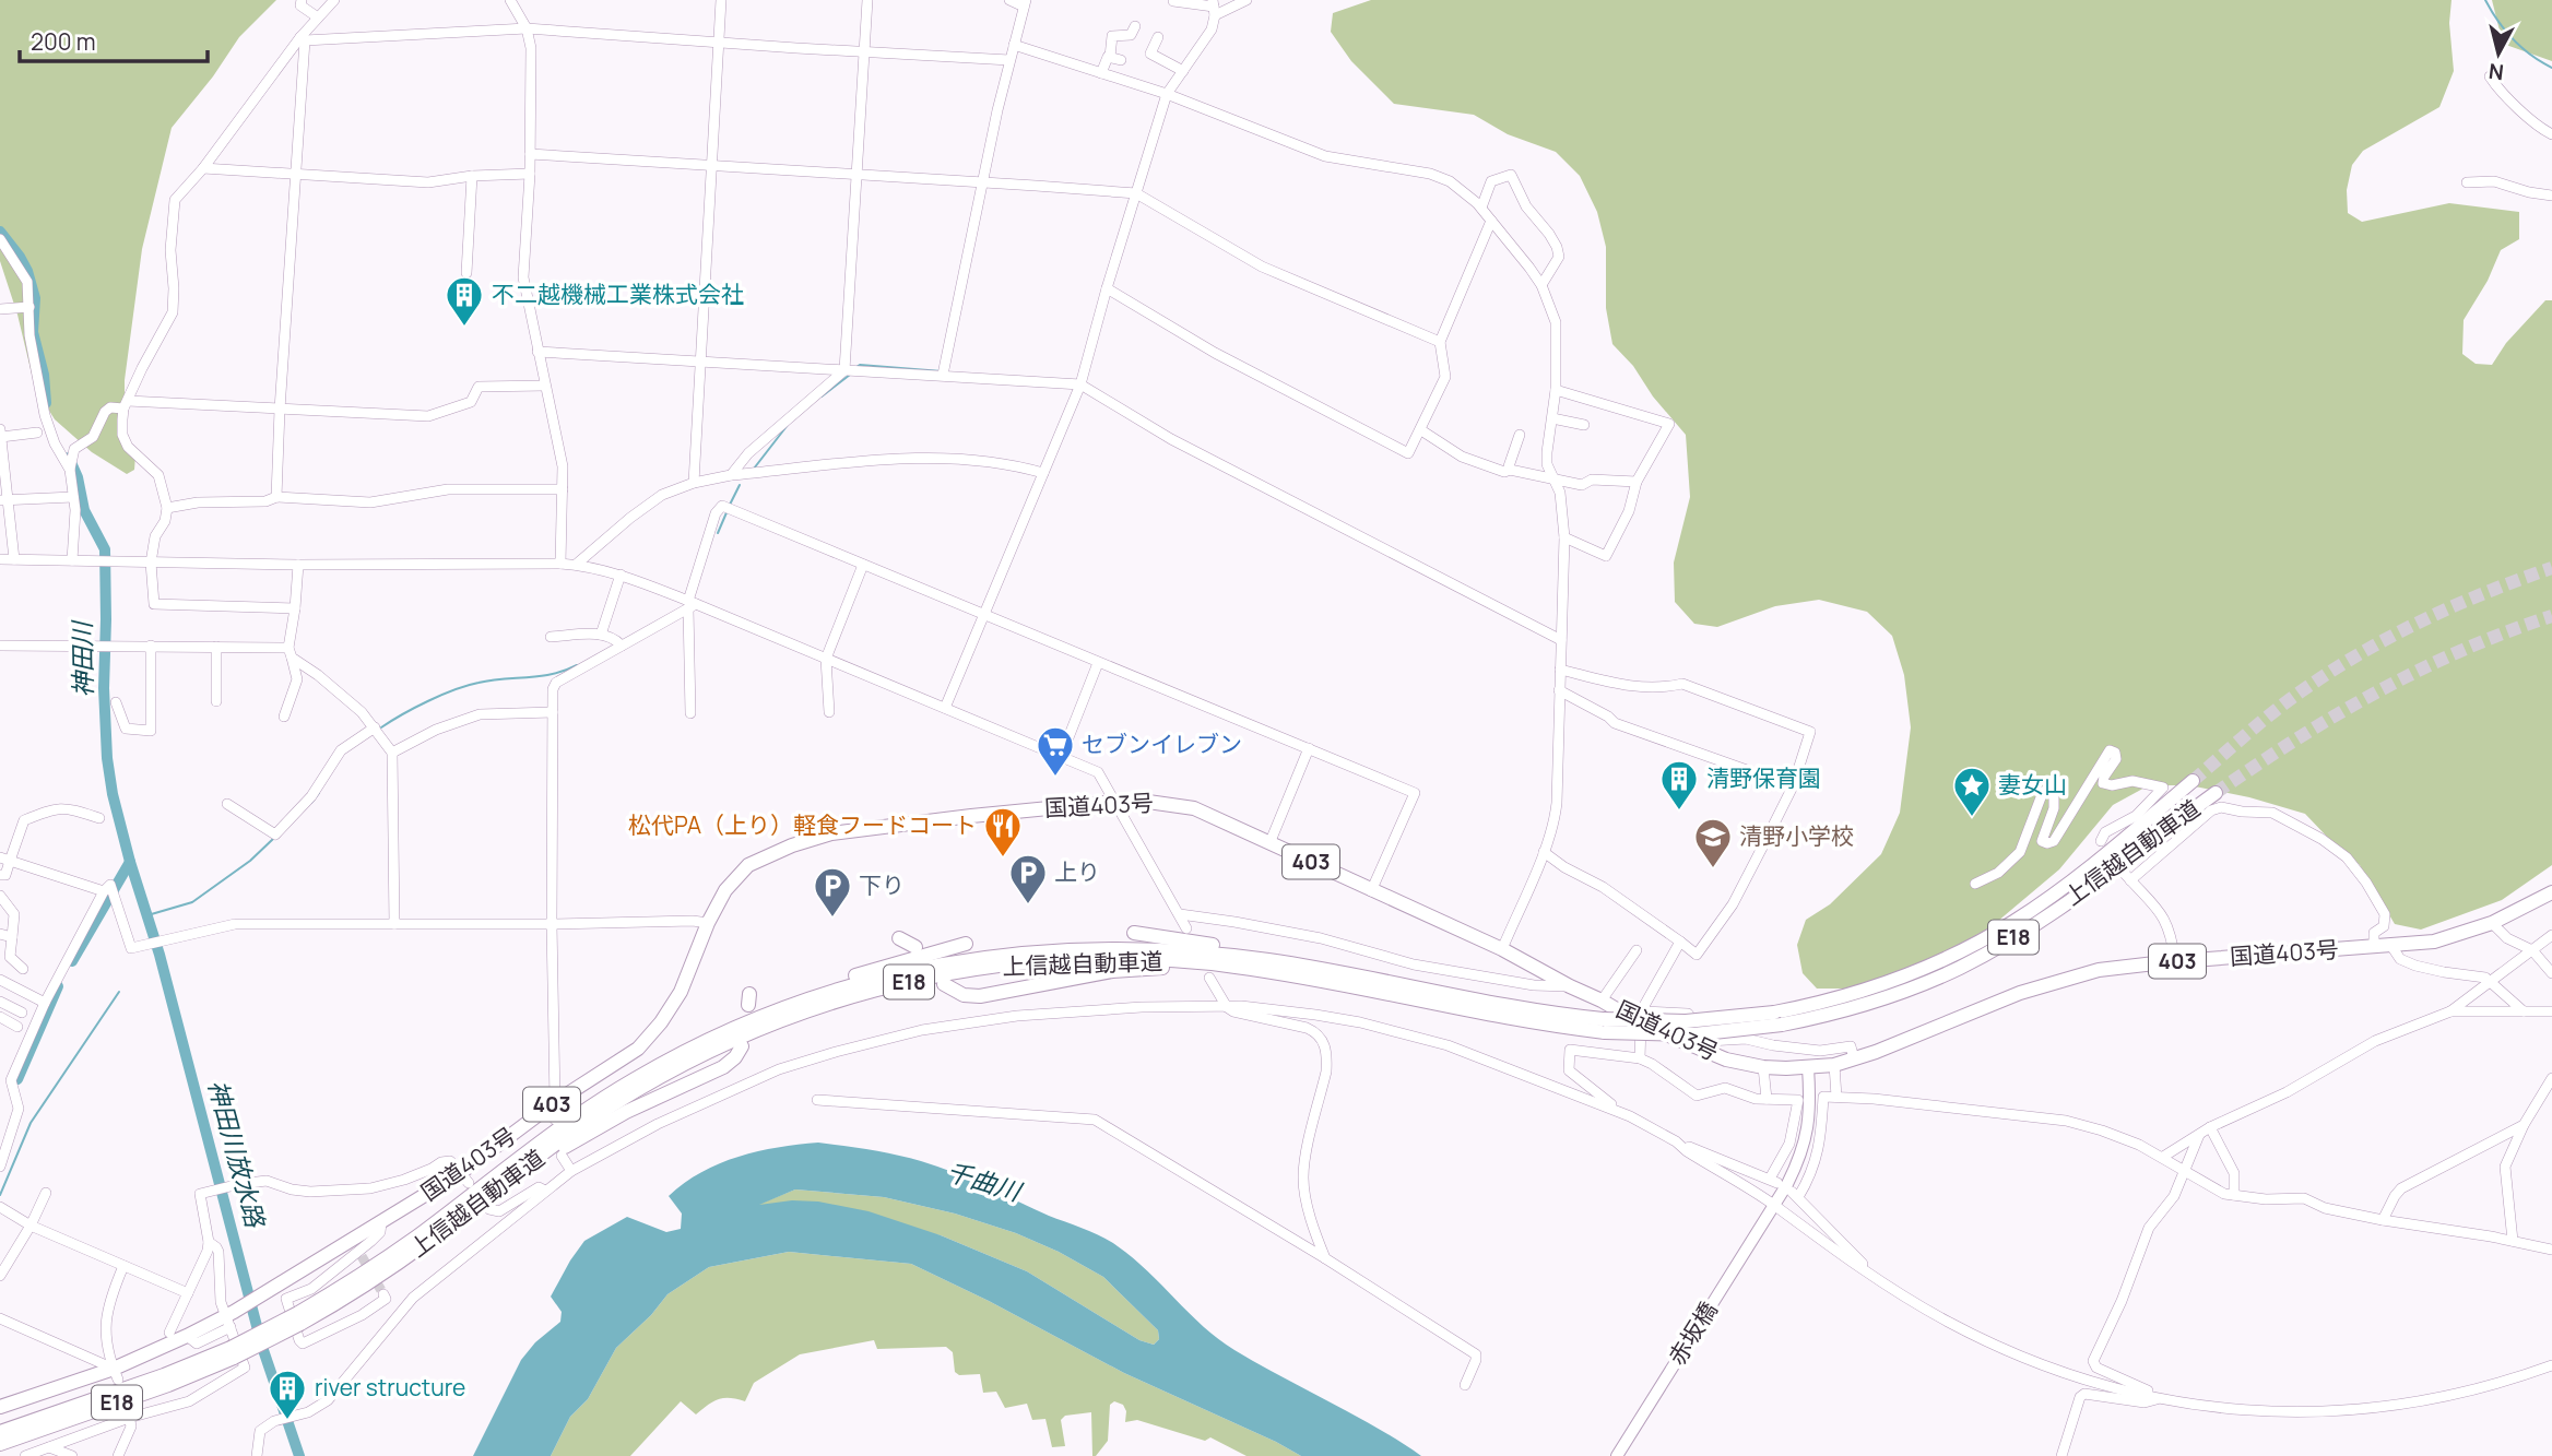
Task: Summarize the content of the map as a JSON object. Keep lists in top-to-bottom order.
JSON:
{
  "streets": {
    "highway": [
      "国道403号",
      "上信越自動車道",
      "403",
      "E18"
    ],
    "main road": ["赤坂橋"]
  },
  "crossings": [
    ["国道403号", "赤坂橋"]
  ],
  "water": ["神田川", "神田川放水路", "千曲川"],
  "places": {
    "building": ["不二越機械工業株式会社", "清野保育園", "river structure"],
    "supermarket": ["セブンイレブン"],
    "place": ["妻女山"],
    "restaurant": ["松代PA（上り）軽食フードコート"],
    "school or university": ["清野小学校"],
    "parking": ["上り", "下り"]
  },
  "scale_bar": "200 m",
  "north": "bottom"
}
